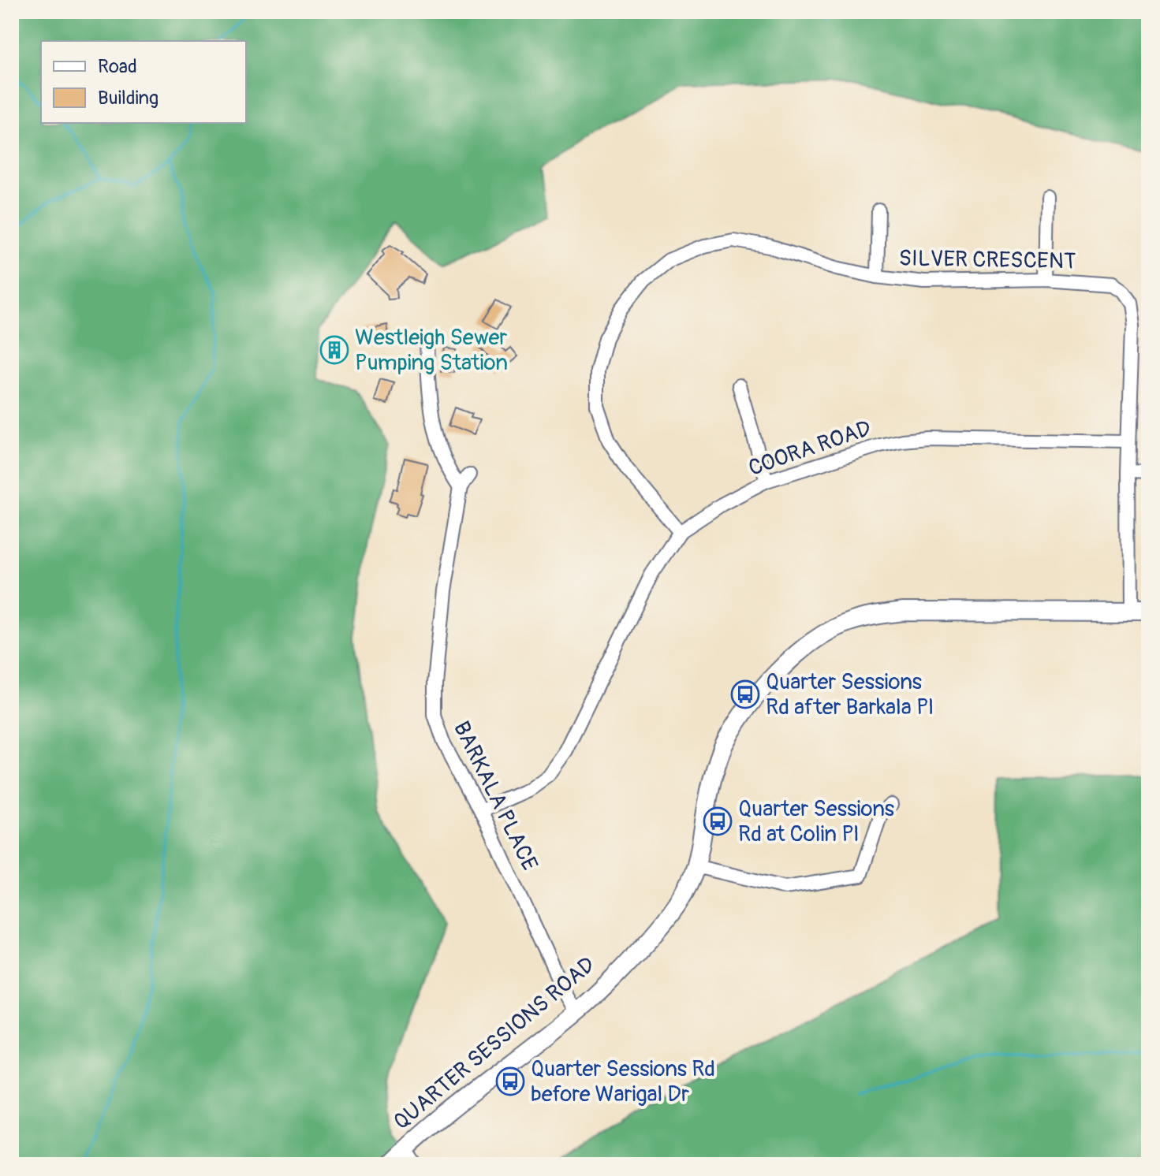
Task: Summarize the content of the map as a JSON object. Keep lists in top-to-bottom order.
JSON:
{
  "streets": {
    "main road": ["QUARTER SESSIONS ROAD"],
    "street": ["SILVER CRESCENT", "COORA ROAD", "BARKALA PLACE"]
  },
  "crossings": [
    ["SILVER CRESCENT", "COORA ROAD"],
    ["SILVER CRESCENT", "QUARTER SESSIONS ROAD"],
    ["COORA ROAD", "BARKALA PLACE"],
    ["BARKALA PLACE", "QUARTER SESSIONS ROAD"]
  ],
  "places": {
    "building": ["Westleigh Sewer Pumping Station"],
    "bus stop": ["Quarter Sessions Rd after Barkala Pl", "Quarter Sessions Rd at Colin Pl", "Quarter Sessions Rd before Warigal Dr"]
  },
  "legend": ["Road", "Building"]
}
